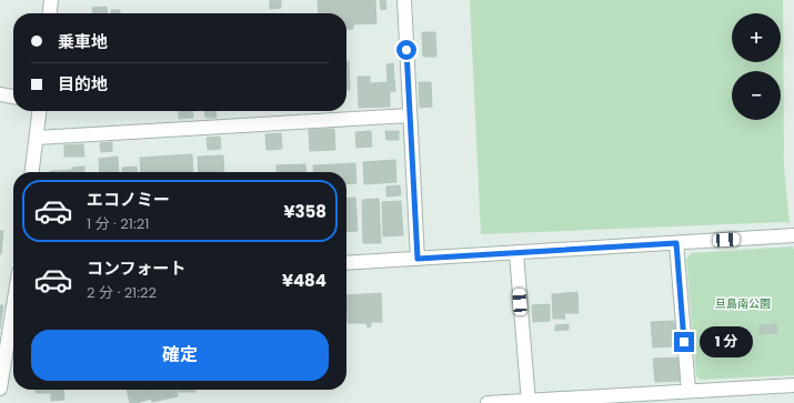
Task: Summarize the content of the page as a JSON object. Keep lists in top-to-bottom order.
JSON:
{
  "parks": ["旦島南公園"],
  "page": {
    "map_buttons": ["+", "−"],
    "banner": ["乗車地", "目的地"],
    "list": [
      {
        "name": "エコノミー",
        "note": "1 分 · 21:21",
        "value": "¥358"
      },
      {
        "name": "コンフォート",
        "note": "2 分 · 21:22",
        "value": "¥484"
      }
    ],
    "buttons": "確定",
    "bubble": "1 分"
  }
}
